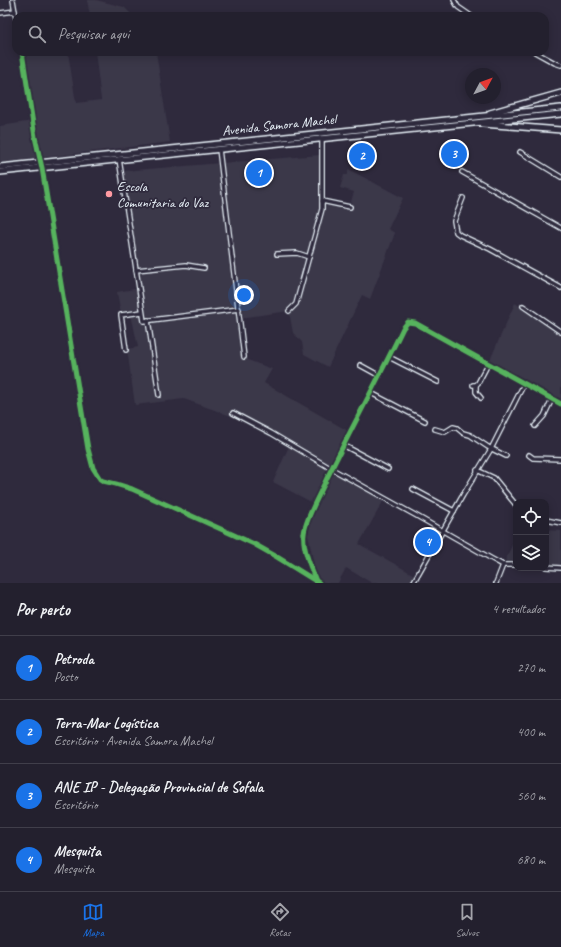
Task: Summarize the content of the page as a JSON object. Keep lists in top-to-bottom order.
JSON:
{
  "streets": {
    "highway": ["Avenida Samora Machel"]
  },
  "places": ["Escola Comunitaria do Vaz"],
  "north": "top right",
  "page": {
    "search": "Pesquisar aqui",
    "pins": [
      "3",
      "2",
      "1",
      "4"
    ],
    "heading": ["Por perto", "4 resultados"],
    "list": [
      {
        "mark": "1",
        "name": "Petroda",
        "note": "Posto",
        "value": "270 m"
      },
      {
        "mark": "2",
        "name": "Terra-Mar Logística",
        "note": "Escritório · Avenida Samora Machel",
        "value": "400 m"
      },
      {
        "mark": "3",
        "name": "ANE IP - Delegação Provincial de Sofala",
        "note": "Escritório",
        "value": "560 m"
      },
      {
        "mark": "4",
        "name": "Mesquita",
        "note": "Mesquita",
        "value": "680 m"
      }
    ],
    "nav": ["Mapa", "Rotas", "Salvos"]
  }
}
